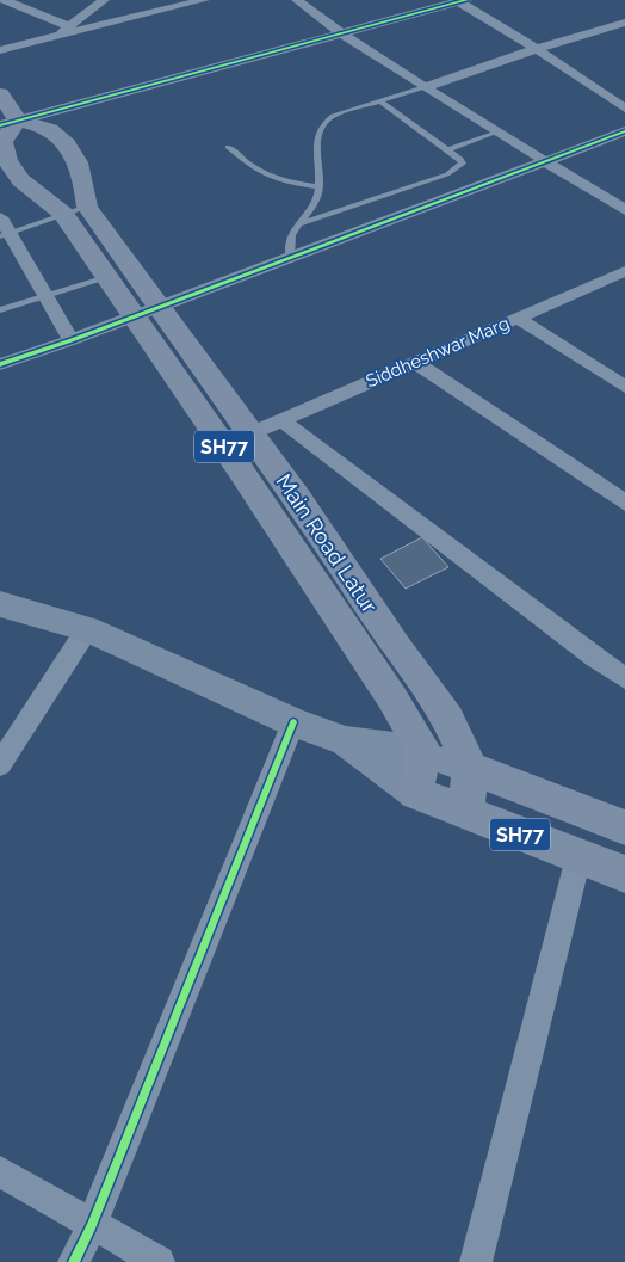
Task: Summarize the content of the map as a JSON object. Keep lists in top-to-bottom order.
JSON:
{
  "streets": {
    "main road": ["SH77", "Main Road Latur"],
    "street": ["Siddheshwar Marg"]
  },
  "crossings": [
    ["Siddheshwar Marg", "Main Road Latur"],
    ["SH77", "Main Road Latur"]
  ]
}
